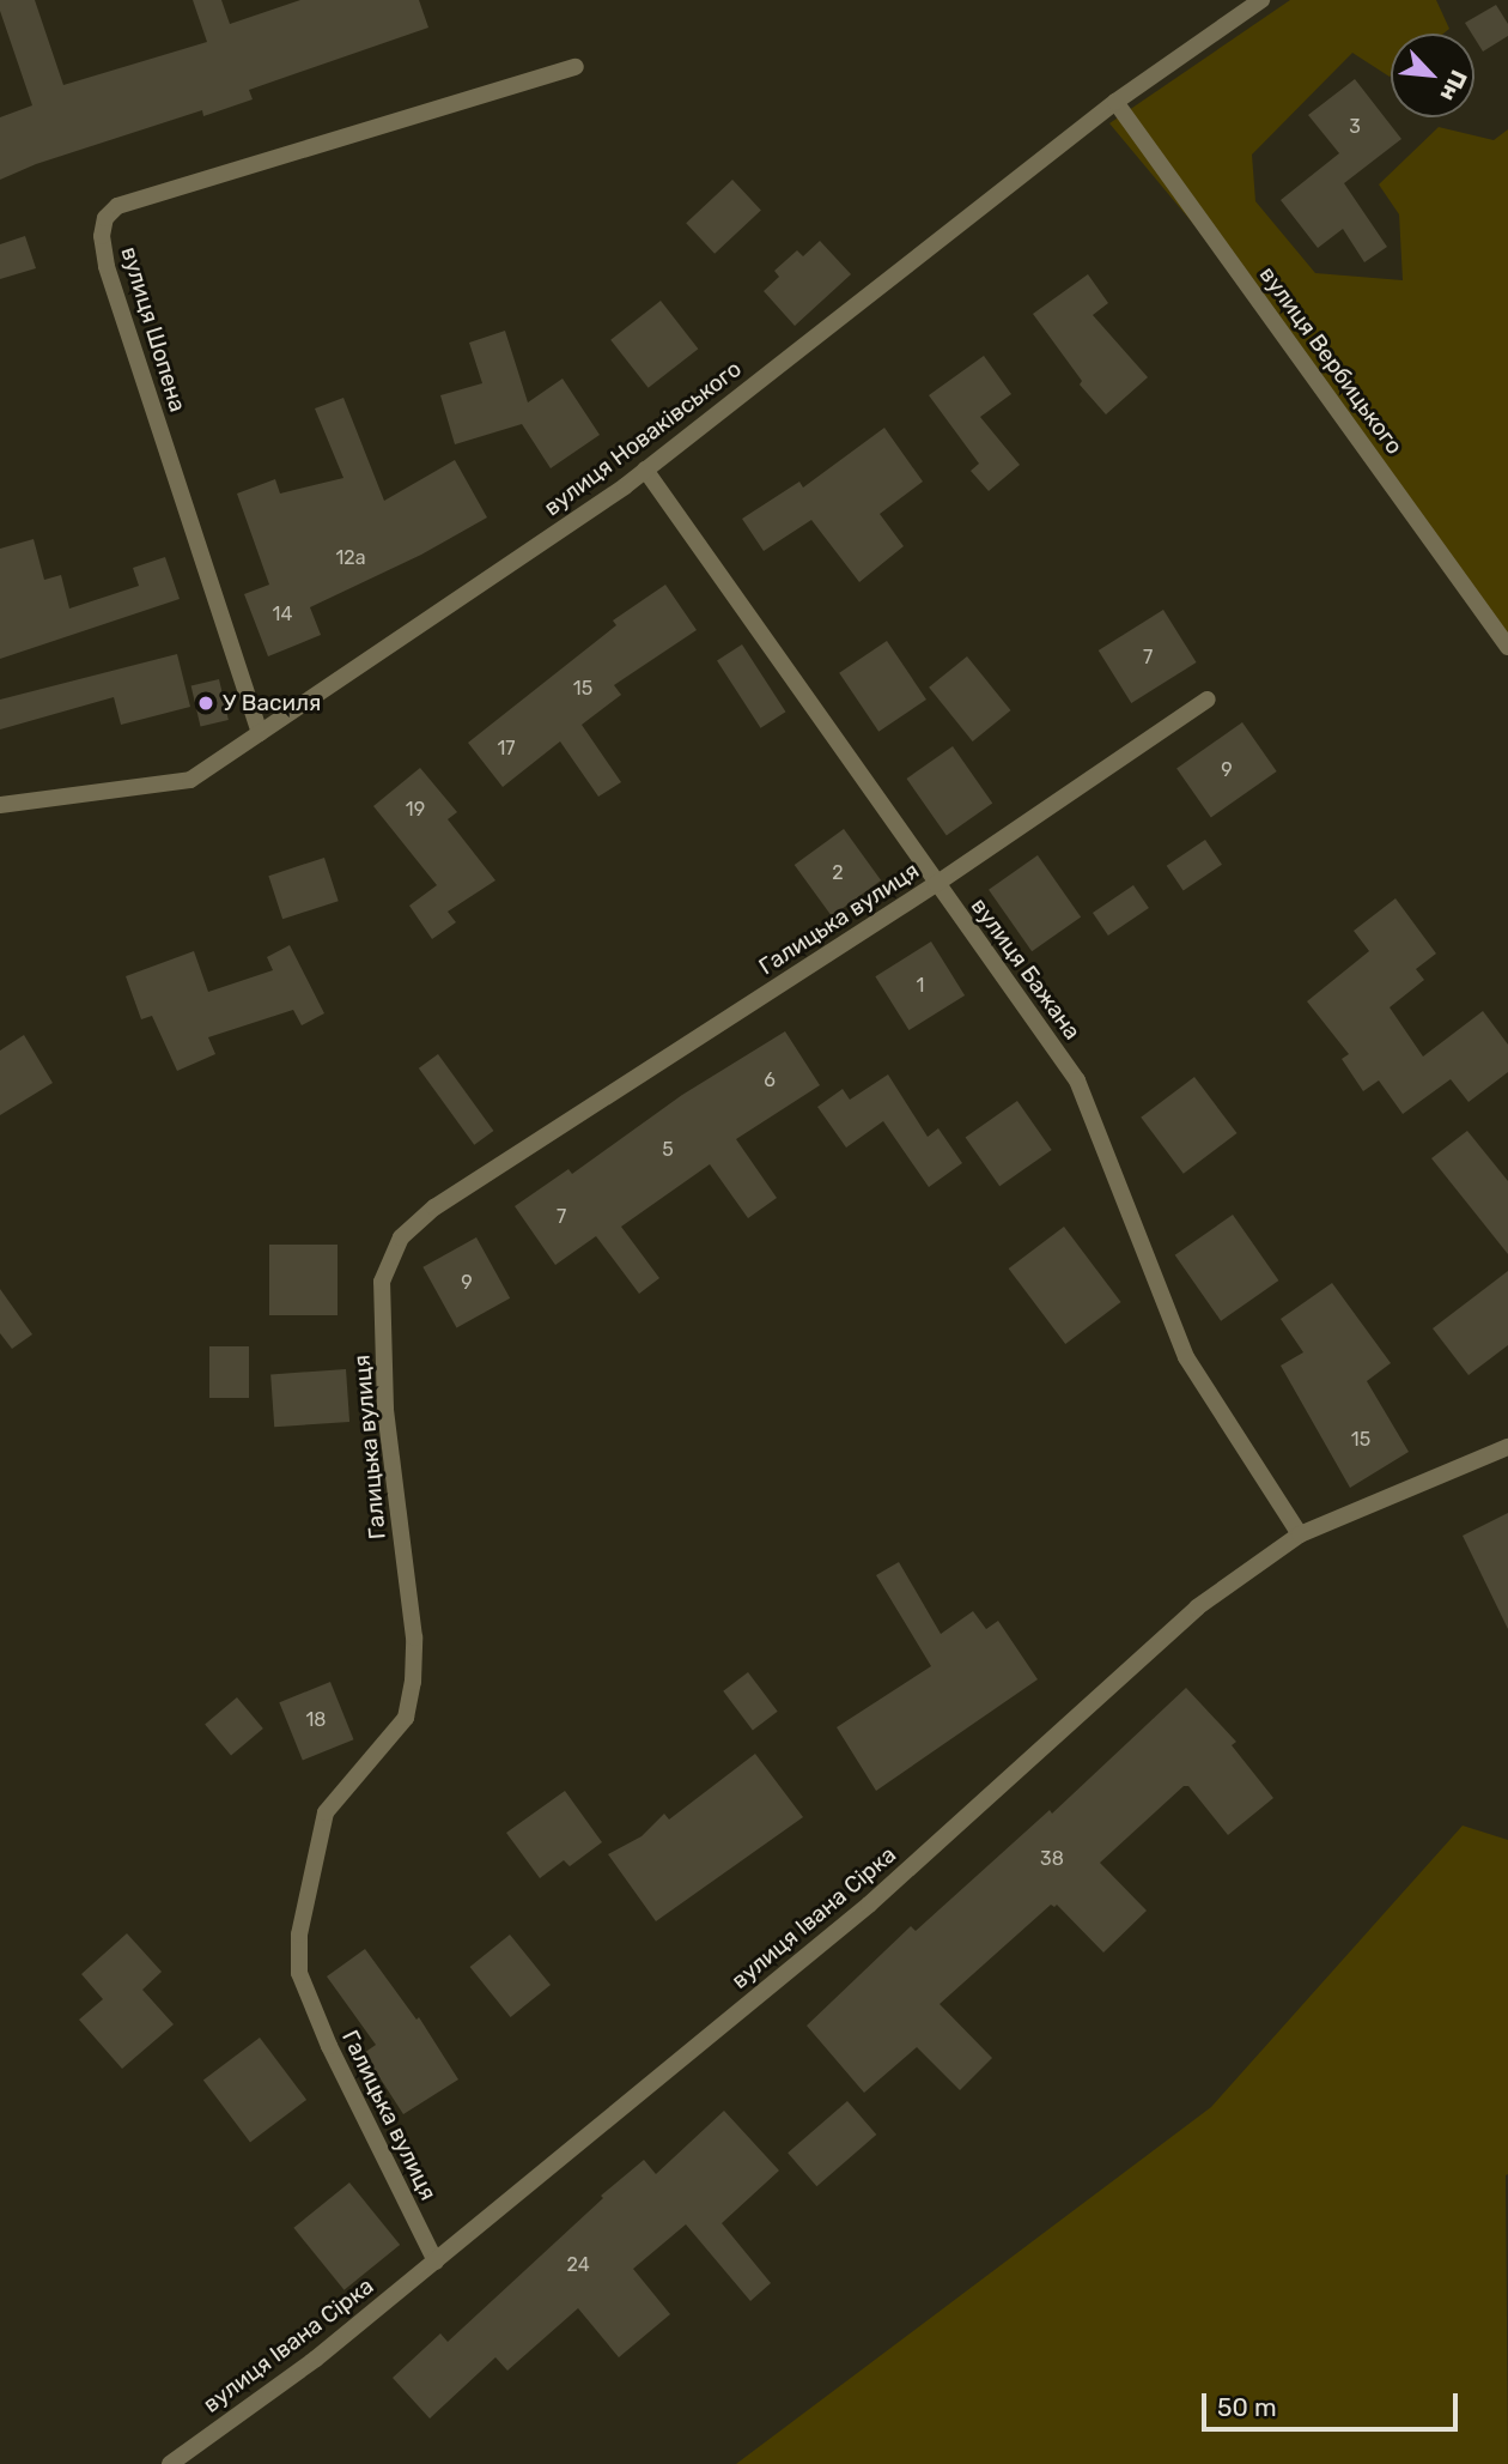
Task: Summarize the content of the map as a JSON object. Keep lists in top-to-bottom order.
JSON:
{
  "streets": {
    "street": [
      "вулиця Шопена",
      "вулиця Вербицького",
      "вулиця Новаківського",
      "Галицька вулиця",
      "вулиця Бажана",
      "вулиця Івана Сірка"
    ]
  },
  "crossings": [
    ["вулиця Шопена", "вулиця Новаківського"],
    ["вулиця Вербицького", "вулиця Новаківського"],
    ["вулиця Новаківського", "вулиця Бажана"],
    ["Галицька вулиця", "вулиця Бажана"],
    ["Галицька вулиця", "вулиця Івана Сірка"],
    ["вулиця Бажана", "вулиця Івана Сірка"]
  ],
  "places": ["У Василя"],
  "house_numbers": [
    "3",
    "12а",
    "14",
    "7",
    "15",
    "17",
    "9",
    "19",
    "2",
    "1",
    "6",
    "5",
    "7",
    "9",
    "15",
    "18",
    "38",
    "24"
  ],
  "scale_bar": "50 m",
  "north": "bottom right"
}
